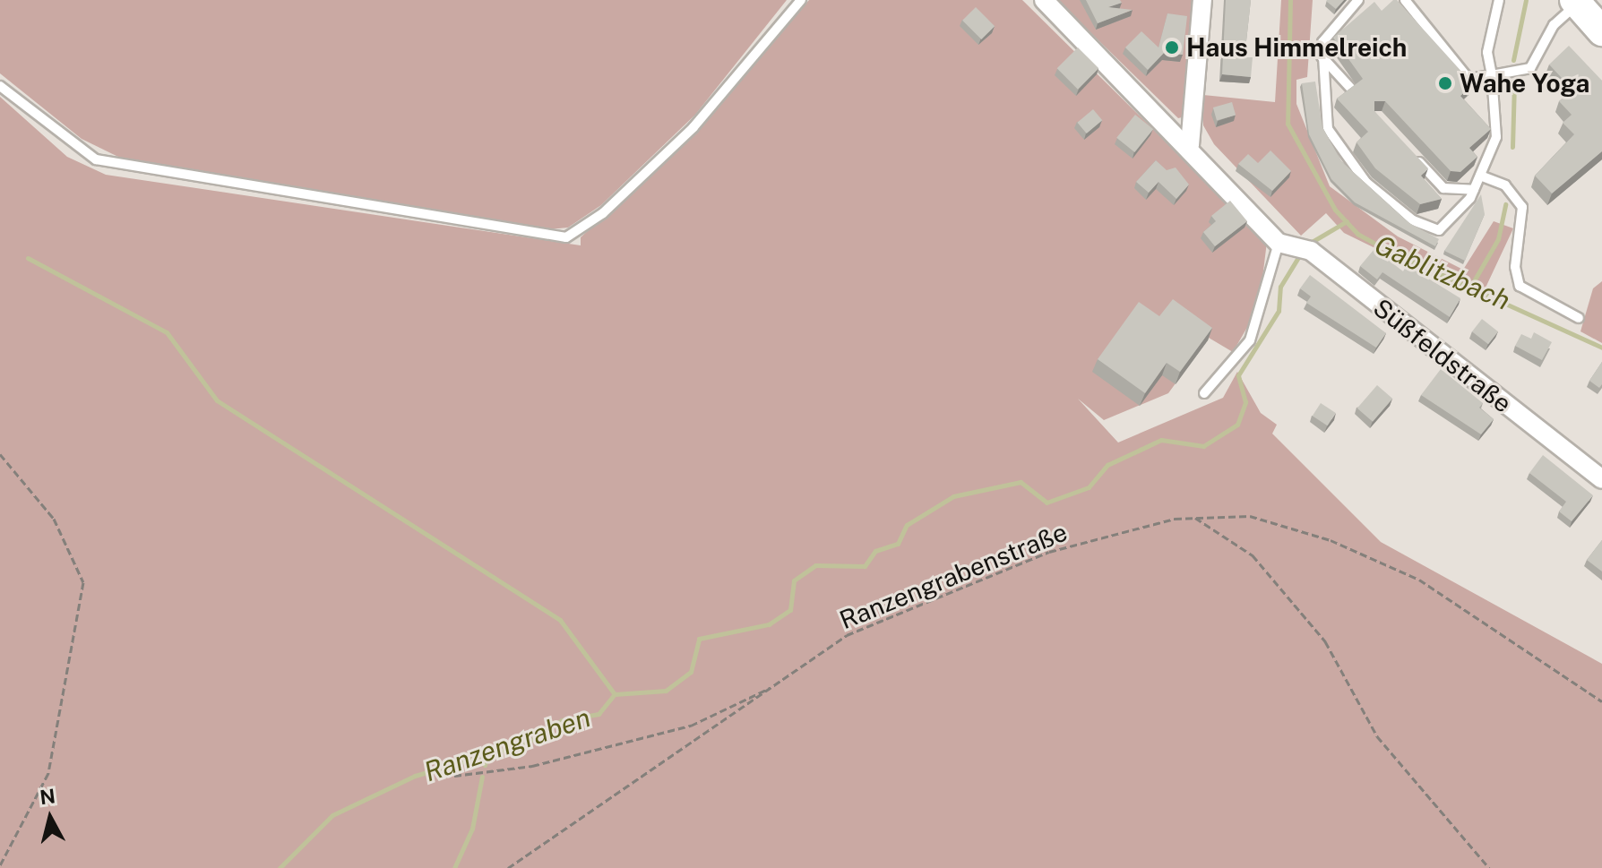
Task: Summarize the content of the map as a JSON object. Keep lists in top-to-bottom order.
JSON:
{
  "streets": {
    "street": ["Süßfeldstraße"],
    "path": ["Ranzengrabenstraße"]
  },
  "water": ["Gablitzbach", "Ranzengraben"],
  "places": ["Haus Himmelreich", "Wahe Yoga"],
  "north": "top"
}
